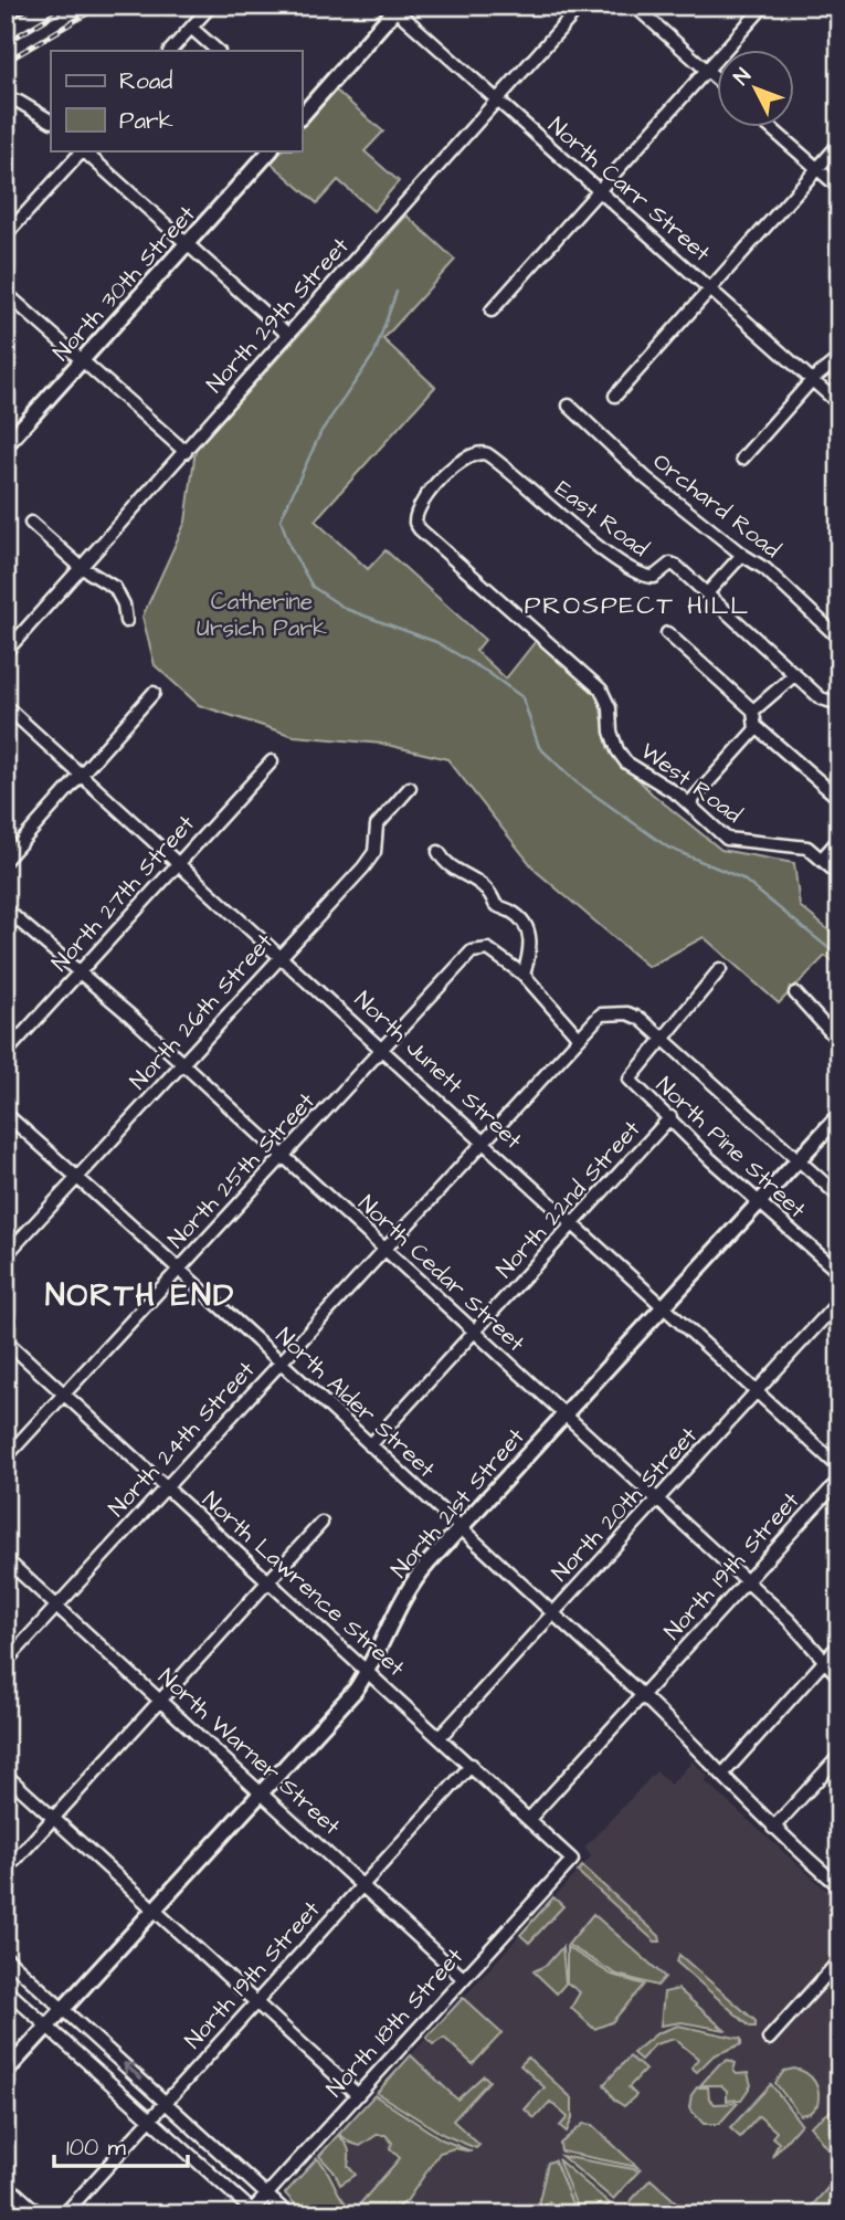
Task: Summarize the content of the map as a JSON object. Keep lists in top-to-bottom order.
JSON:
{
  "streets": {
    "main road": ["North 30th Street", "North 21st Street"],
    "street": [
      "North Carr Street",
      "North 29th Street",
      "Orchard Road",
      "East Road",
      "West Road",
      "North 27th Street",
      "North 26th Street",
      "North Junett Street",
      "North Pine Street",
      "North 25th Street",
      "North 22nd Street",
      "North Cedar Street",
      "North Alder Street",
      "North 24th Street",
      "North 20th Street",
      "North 19th Street",
      "North Lawrence Street",
      "North Warner Street",
      "North 18th Street"
    ]
  },
  "crossings": [
    ["North Carr Street", "North 29th Street"],
    ["East Road", "West Road"],
    ["North 27th Street", "North Junett Street"],
    ["North 27th Street", "North Cedar Street"],
    ["North 26th Street", "North Junett Street"],
    ["North 26th Street", "North Cedar Street"],
    ["North 26th Street", "North Alder Street"],
    ["North Junett Street", "North 25th Street"],
    ["North Junett Street", "North 22nd Street"],
    ["North Junett Street", "North 24th Street"],
    ["North Junett Street", "North 21st Street"],
    ["North Junett Street", "North 20th Street"],
    ["North Pine Street", "North 22nd Street"],
    ["North Pine Street", "North 24th Street"],
    ["North Pine Street", "North 21st Street"],
    ["North 25th Street", "North Cedar Street"],
    ["North 25th Street", "North Alder Street"],
    ["North 25th Street", "North Lawrence Street"],
    ["North 22nd Street", "North Cedar Street"],
    ["North 22nd Street", "North Alder Street"],
    ["North Cedar Street", "North 24th Street"],
    ["North Cedar Street", "North 21st Street"],
    ["North Cedar Street", "North 20th Street"],
    ["North Cedar Street", "North 19th Street"],
    ["North Alder Street", "North 24th Street"],
    ["North Alder Street", "North 21st Street"],
    ["North Alder Street", "North 20th Street"],
    ["North Alder Street", "North 19th Street"],
    ["North 24th Street", "North Lawrence Street"],
    ["North 24th Street", "North Warner Street"],
    ["North 21st Street", "North Lawrence Street"],
    ["North 21st Street", "North Warner Street"],
    ["North 20th Street", "North Lawrence Street"],
    ["North 19th Street", "North Lawrence Street"],
    ["North 19th Street", "North Warner Street"],
    ["North Lawrence Street", "North 18th Street"],
    ["North Warner Street", "North 18th Street"]
  ],
  "districts": ["PROSPECT HILL", "NORTH END"],
  "parks": ["Catherine Ursich Park"],
  "legend": ["Road", "Park"],
  "scale_bar": "100 m",
  "north": "top left"
}
